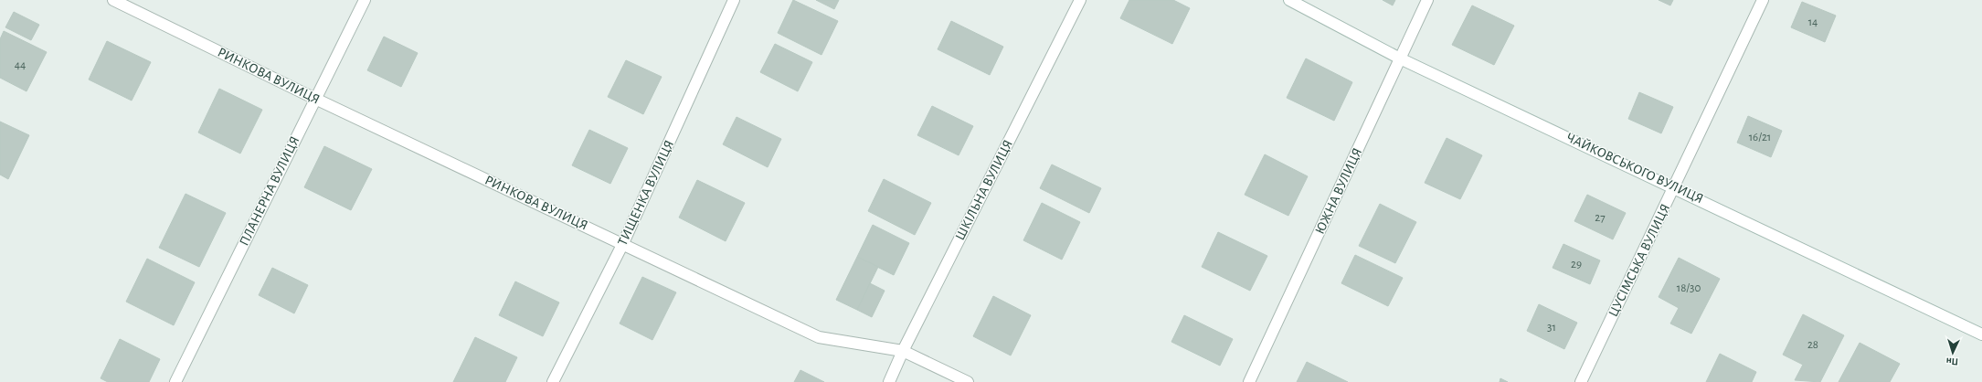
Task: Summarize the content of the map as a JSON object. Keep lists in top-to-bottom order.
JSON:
{
  "streets": {
    "street": [
      "РИНКОВА ВУЛИЦЯ",
      "ЧАЙКОВСЬКОГО ВУЛИЦЯ",
      "ШКІЛЬНА ВУЛИЦЯ",
      "ПЛАНЕРНА ВУЛИЦЯ",
      "ЮЖНА ВУЛИЦЯ",
      "ТИЩЕНКА ВУЛИЦЯ",
      "ЦУСІМСЬКА ВУЛИЦЯ"
    ]
  },
  "crossings": [
    ["РИНКОВА ВУЛИЦЯ", "ШКІЛЬНА ВУЛИЦЯ"],
    ["РИНКОВА ВУЛИЦЯ", "ПЛАНЕРНА ВУЛИЦЯ"],
    ["РИНКОВА ВУЛИЦЯ", "ТИЩЕНКА ВУЛИЦЯ"],
    ["ЧАЙКОВСЬКОГО ВУЛИЦЯ", "ЮЖНА ВУЛИЦЯ"],
    ["ЧАЙКОВСЬКОГО ВУЛИЦЯ", "ЦУСІМСЬКА ВУЛИЦЯ"]
  ],
  "house_numbers": [
    "14",
    "44",
    "16/21",
    "27",
    "29",
    "18/30",
    "31",
    "28"
  ],
  "north": "bottom"
}
